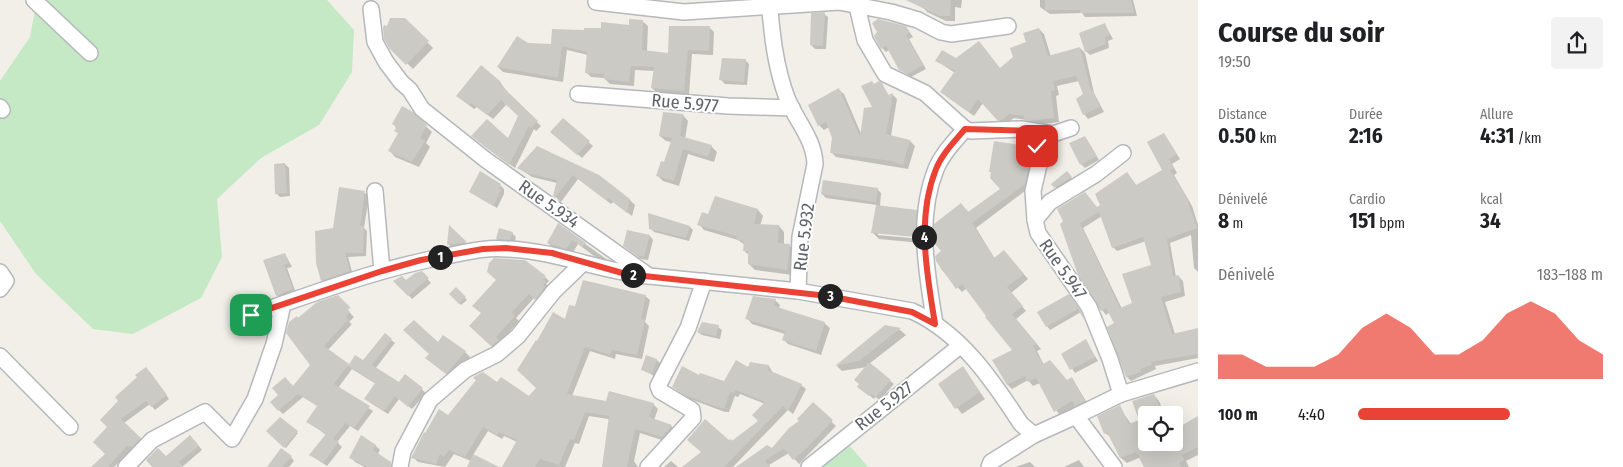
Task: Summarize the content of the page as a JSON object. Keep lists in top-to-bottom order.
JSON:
{
  "streets": {
    "street": [
      "Rue 5.977",
      "Rue 5.934",
      "Rue 5.932",
      "Rue 5.947",
      "Rue 5.927"
    ]
  },
  "crossings": [
    ["Rue 5.977", "Rue 5.932"],
    ["Rue 5.932", "Rue 5.927"]
  ],
  "page": {
    "heading": ["Course du soir", "19:50"],
    "stats": [
      ["Distance", "0.50 km"],
      ["Durée", "2:16"],
      ["Allure", "4:31 /km"],
      ["Dénivelé", "8 m"],
      ["Cardio", "151 bpm"],
      ["kcal", "34"]
    ],
    "pins": [
      "4",
      "1",
      "2",
      "3"
    ],
    "chart": ["Dénivelé", "183–188 m"],
    "list": [
      {
        "name": "100 m",
        "note": "4:40"
      }
    ]
  }
}
